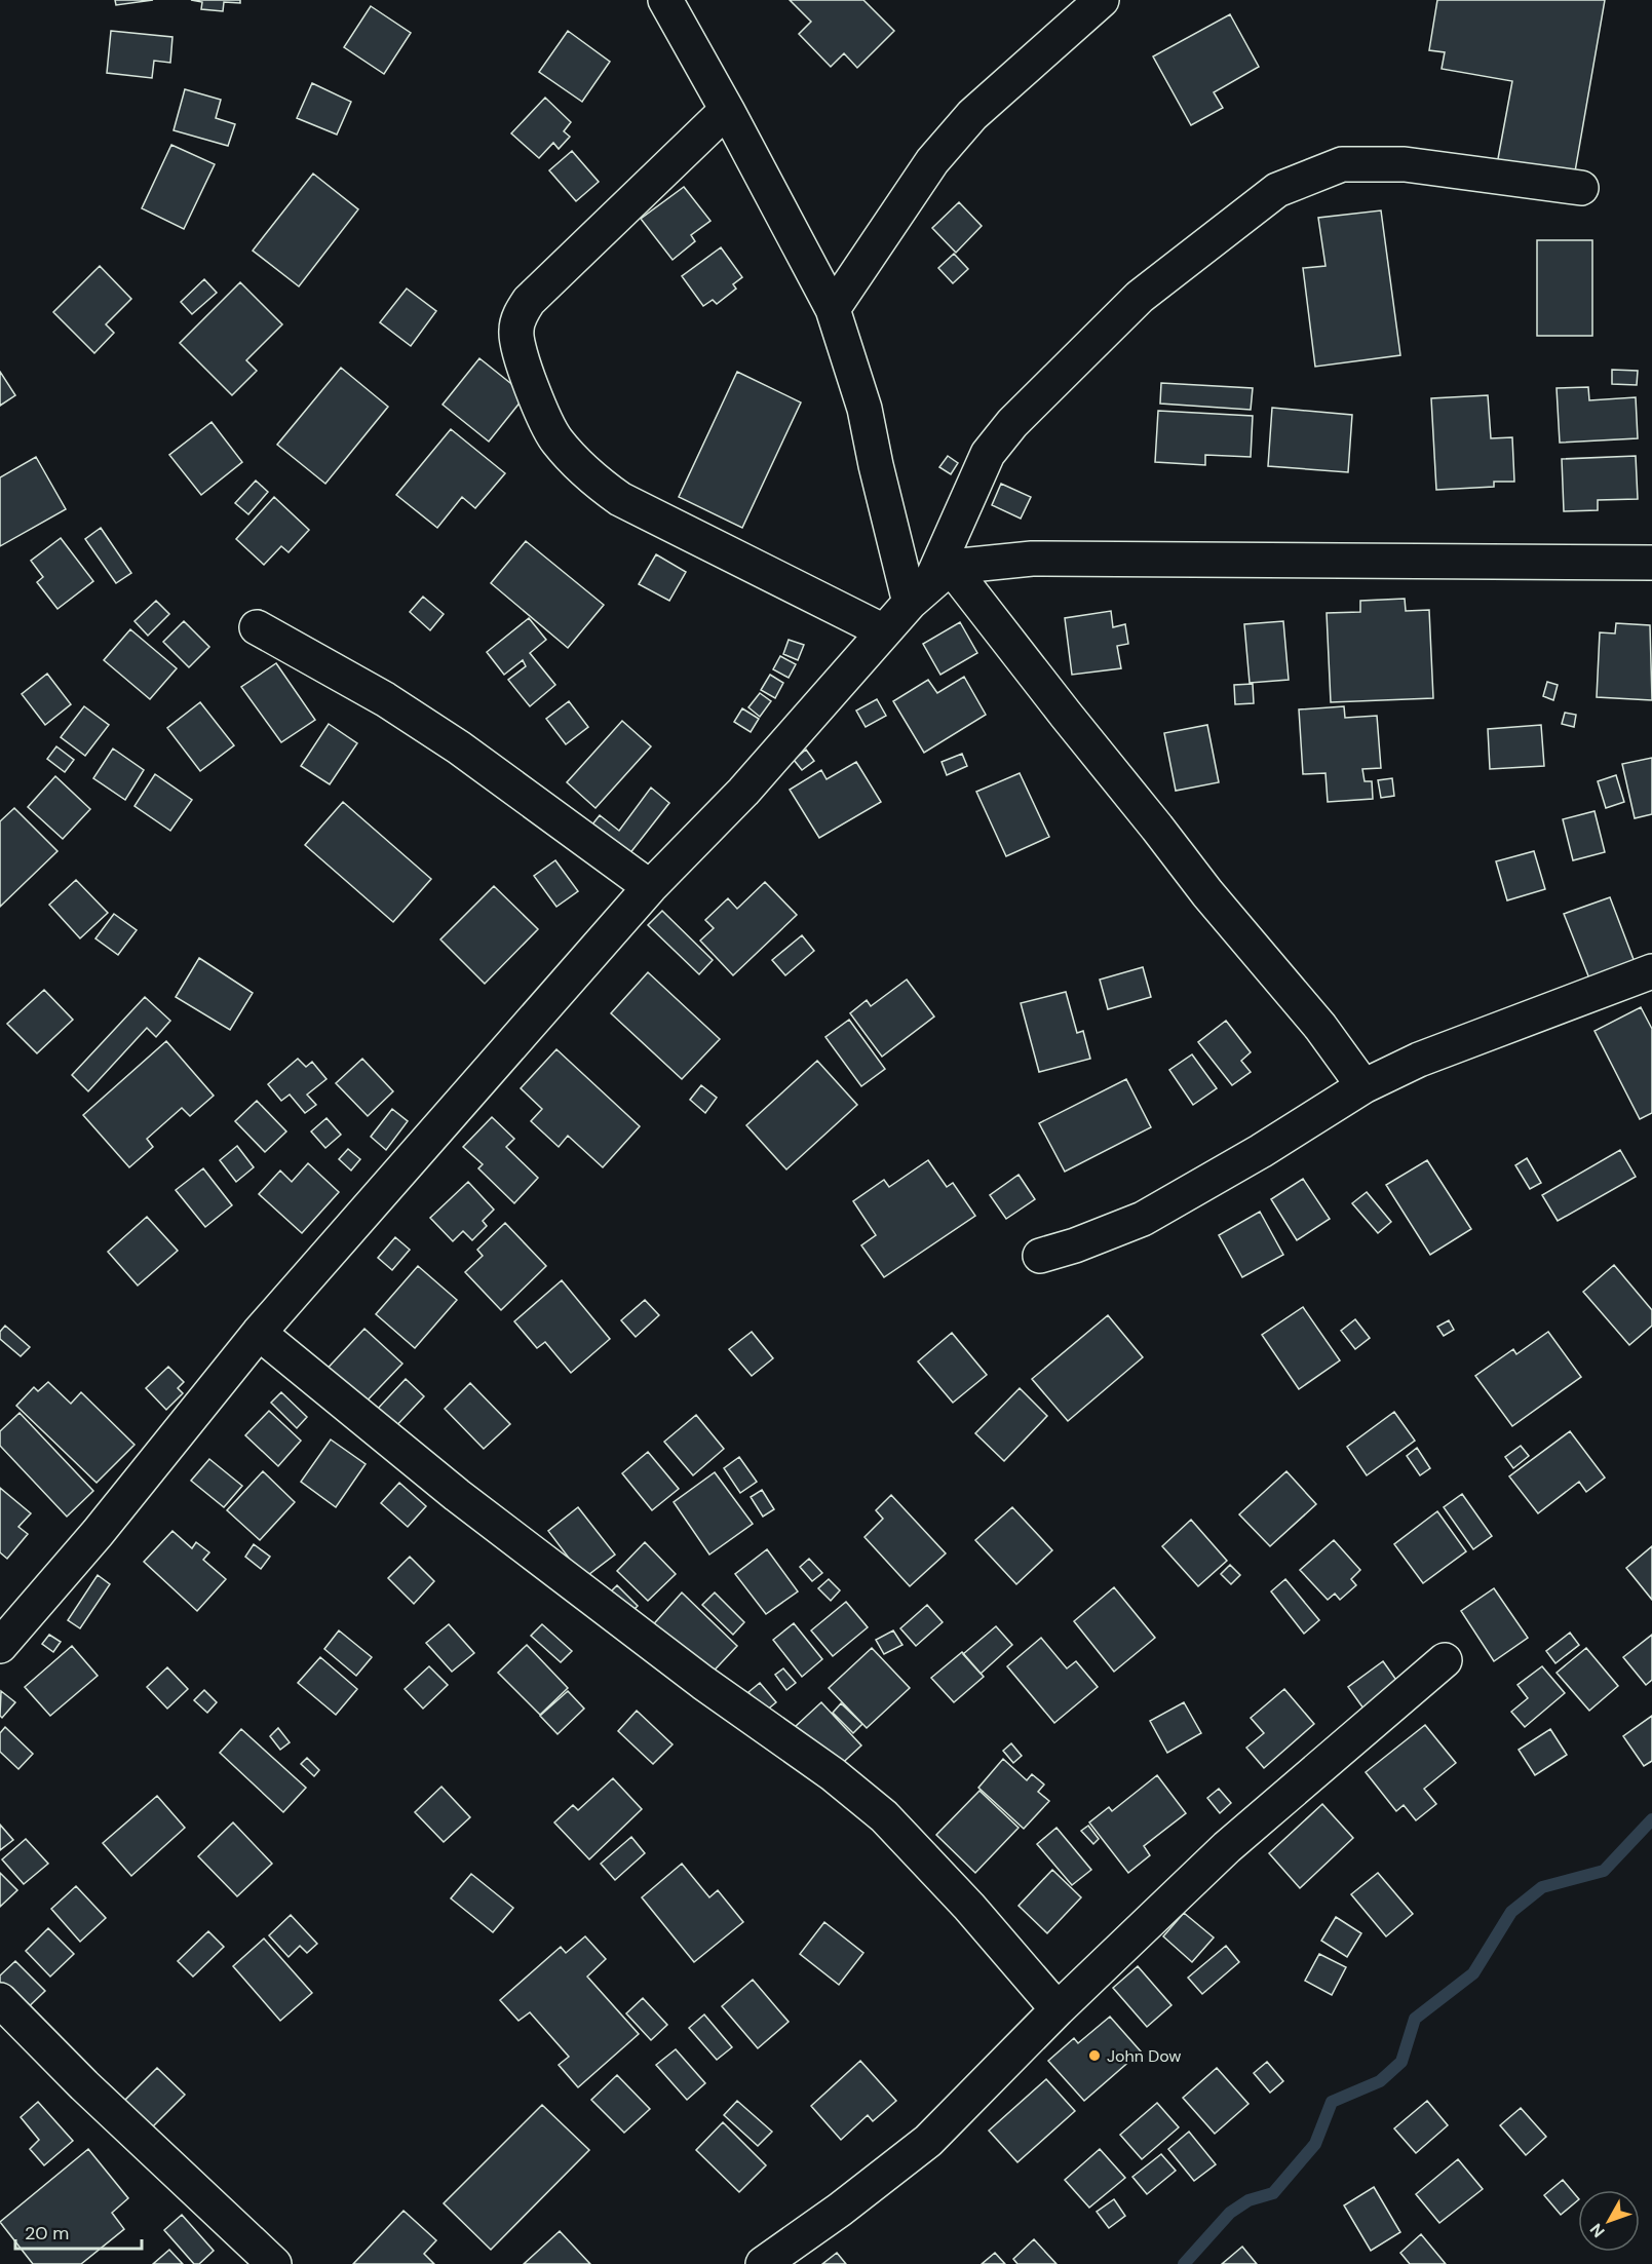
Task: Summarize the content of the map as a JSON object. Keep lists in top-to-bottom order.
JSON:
{
  "places": ["John Dow"],
  "scale_bar": "20 m",
  "north": "bottom left"
}
